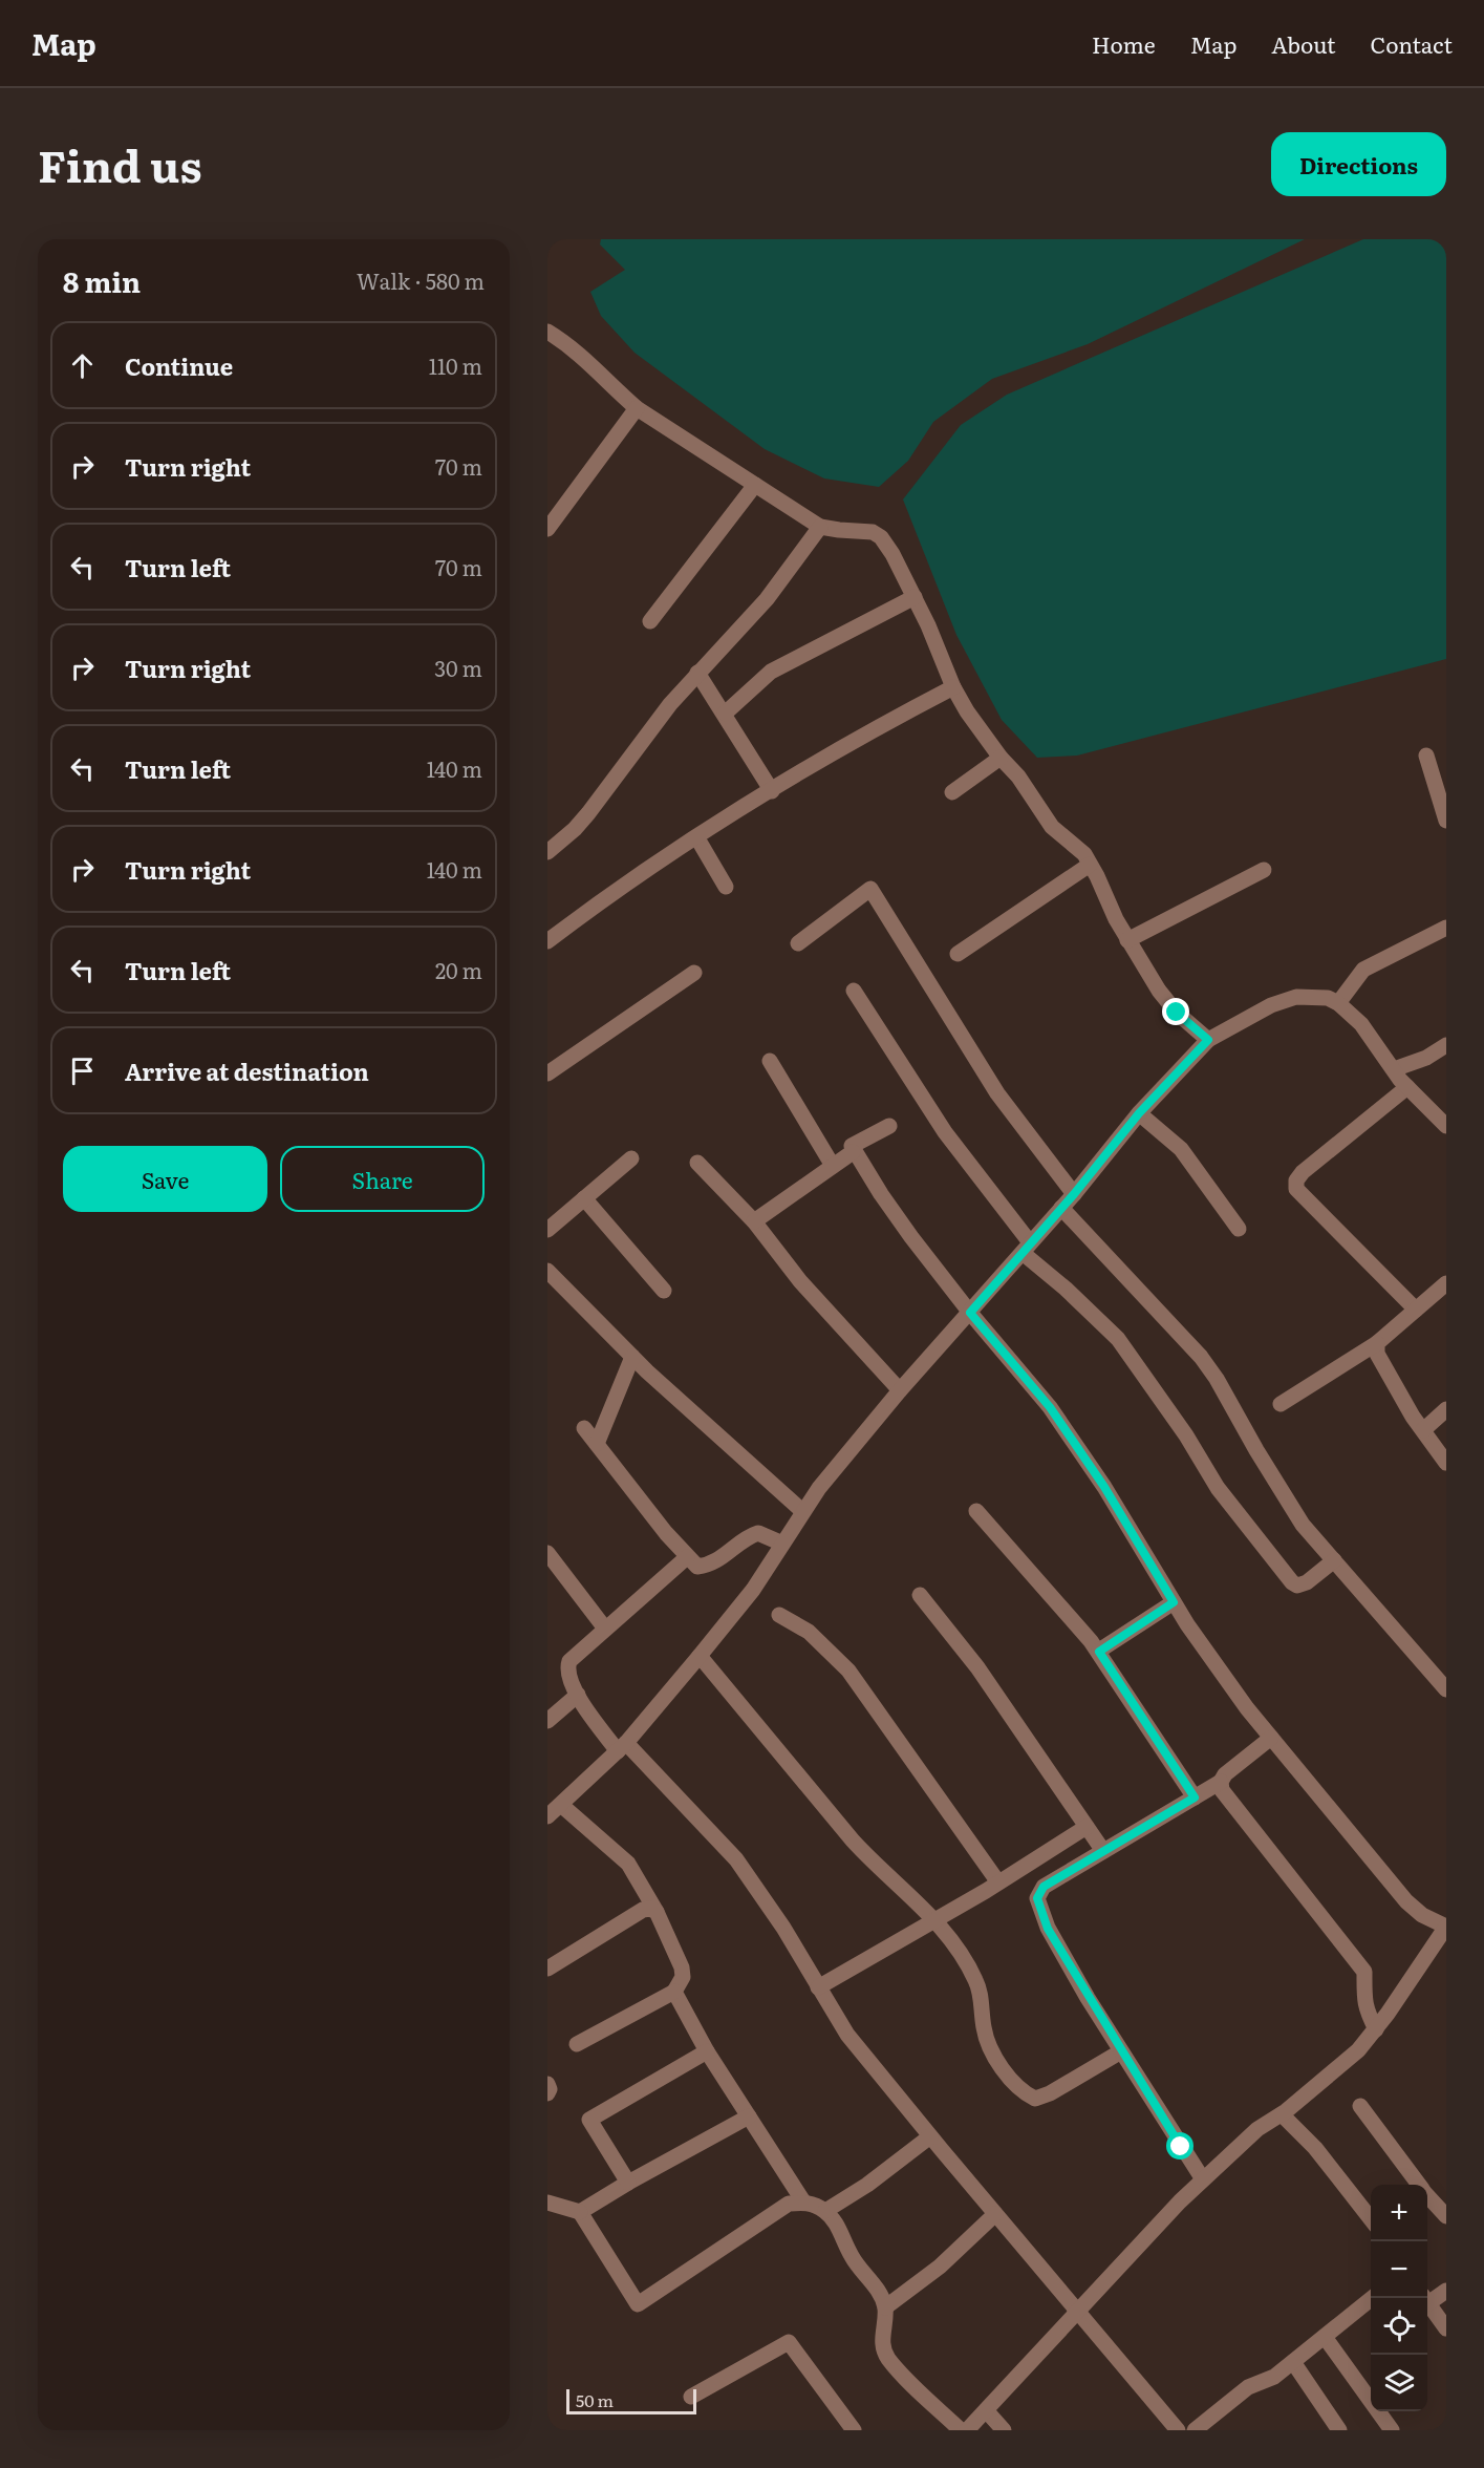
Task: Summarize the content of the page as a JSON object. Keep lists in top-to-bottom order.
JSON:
{
  "scale_bar": "50 m",
  "page": {
    "header": "Map",
    "nav": [
      "Home",
      "Map",
      "About",
      "Contact"
    ],
    "title": "Find us",
    "buttons": [
      "Directions",
      ["Save", "Share"]
    ],
    "heading": ["8 min", "Walk · 580 m"],
    "list": [
      ["Continue", "110 m"],
      ["Turn right", "70 m"],
      ["Turn left", "70 m"],
      ["Turn right", "30 m"],
      ["Turn left", "140 m"],
      ["Turn right", "140 m"],
      ["Turn left", "20 m"],
      "Arrive at destination"
    ],
    "map_buttons": ["+", "−"],
    "scale": "50 m"
  }
}
